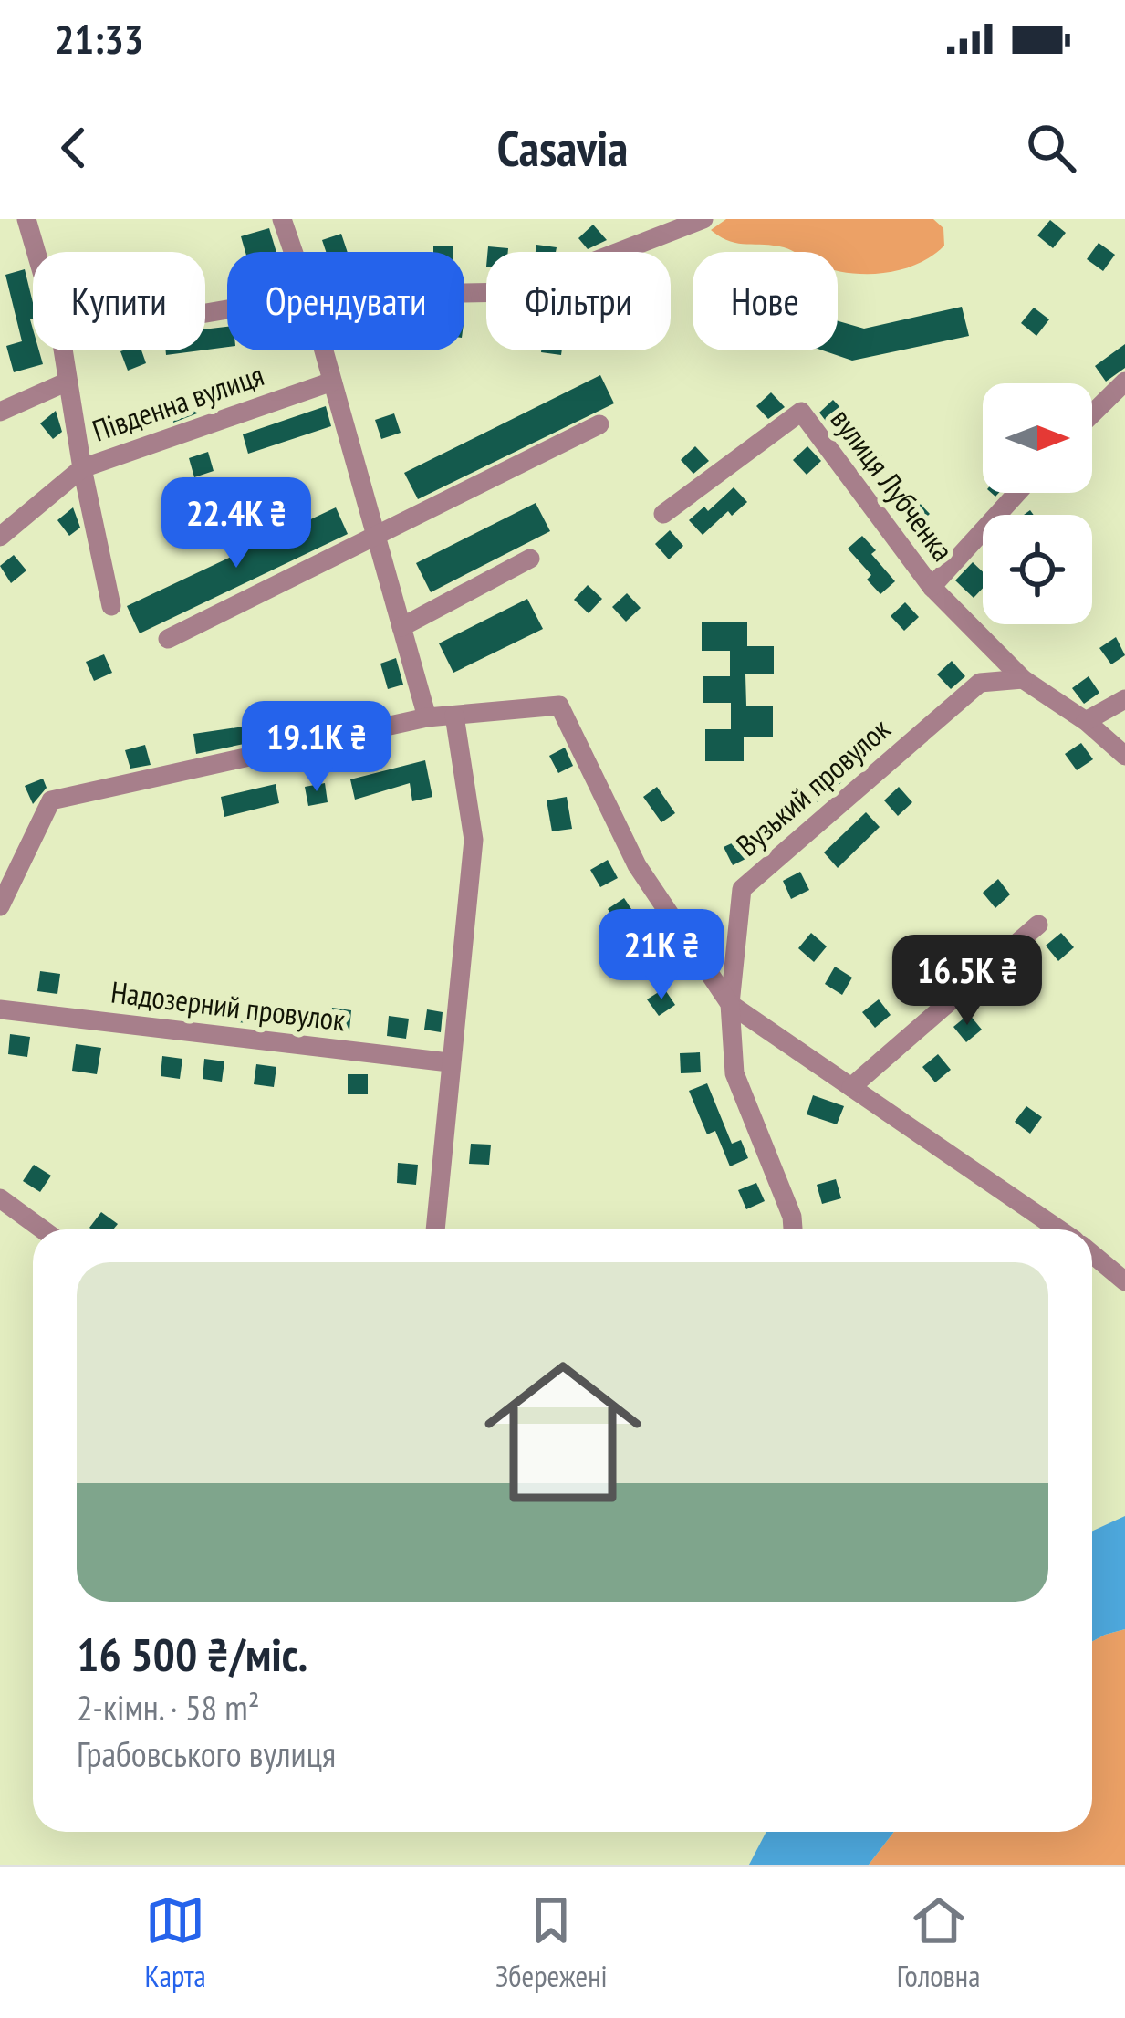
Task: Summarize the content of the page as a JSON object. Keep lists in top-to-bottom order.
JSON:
{
  "streets": {
    "street": [
      "Південна вулиця",
      "вулиця Лубченка",
      "Вузький провулок",
      "Надозерний провулок"
    ]
  },
  "north": "right",
  "page": {
    "status": "21:33",
    "header": "Casavia",
    "chip": [
      "Купити",
      "Орендувати",
      "Фільтри",
      "Нове"
    ],
    "price": [
      "22.4K ₴",
      "19.1K ₴",
      "21K ₴",
      "16.5K ₴"
    ],
    "list": [
      {
        "name": "16 500 ₴/міс.",
        "note": "2-кімн. · 58 m² · Грабовського вулиця"
      }
    ],
    "tabs": ["Карта", "Збережені", "Головна"]
  }
}
